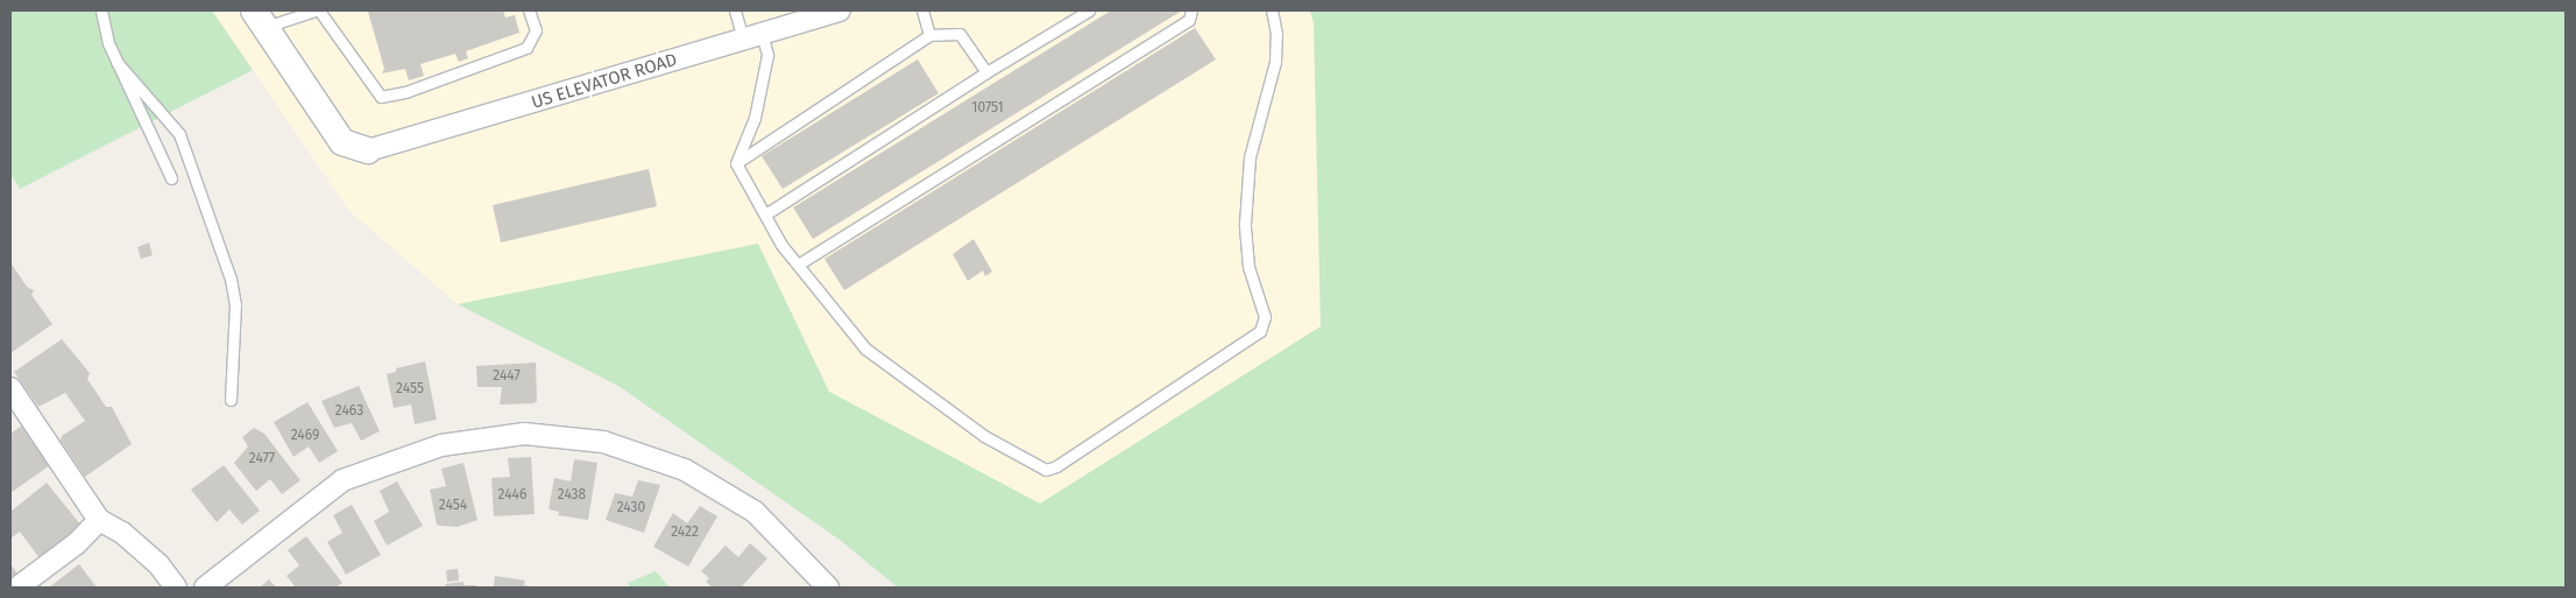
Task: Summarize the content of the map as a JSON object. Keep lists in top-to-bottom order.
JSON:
{
  "streets": {
    "street": ["US ELEVATOR ROAD"]
  },
  "house_numbers": [
    "10751",
    "2447",
    "2455",
    "2463",
    "2469",
    "2477",
    "2446",
    "2438",
    "2454",
    "2430",
    "2422"
  ]
}
